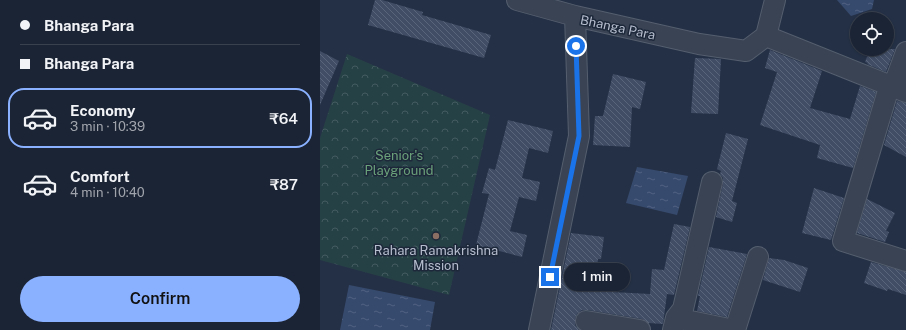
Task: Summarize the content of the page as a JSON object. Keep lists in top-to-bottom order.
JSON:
{
  "streets": {
    "street": ["Bhanga Para"]
  },
  "parks": ["Senior's Playground"],
  "places": ["Rahara Ramakrishna Mission"],
  "page": {
    "banner": ["Bhanga Para", "Bhanga Para"],
    "list": [
      {
        "name": "Economy",
        "note": "3 min · 10:39",
        "value": "₹64"
      },
      {
        "name": "Comfort",
        "note": "4 min · 10:40",
        "value": "₹87"
      }
    ],
    "bubble": "1 min",
    "buttons": "Confirm"
  }
}
